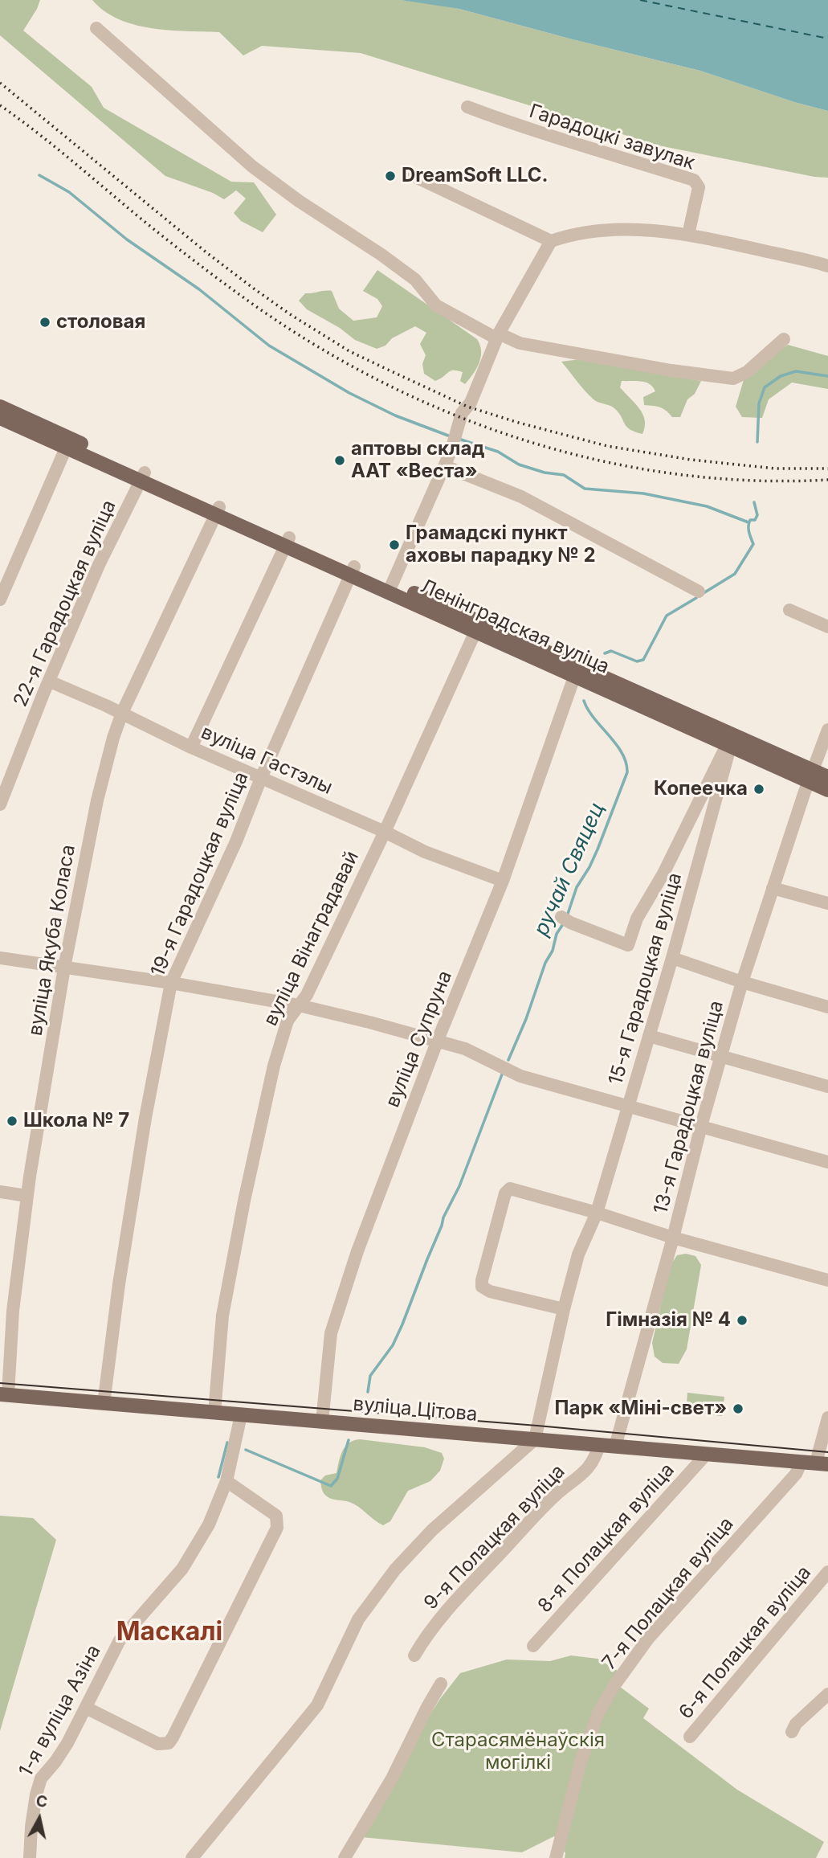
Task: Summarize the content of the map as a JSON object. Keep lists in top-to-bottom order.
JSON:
{
  "streets": {
    "main road": ["Ленінградская вуліца", "вуліца Цітова"],
    "street": [
      "Гарадоцкі завулак",
      "22-я Гарадоцкая вуліца",
      "вуліца Гастэлы",
      "19-я Гарадоцкая вуліца",
      "вуліца Вінаградавай",
      "вуліца Якуба Коласа",
      "15-я Гарадоцкая вуліца",
      "вуліца Супруна",
      "13-я Гарадоцкая вуліца",
      "9-я Полацкая вуліца",
      "8-я Полацкая вуліца",
      "7-я Полацкая вуліца",
      "6-я Полацкая вуліца",
      "1-я вуліца Азіна"
    ]
  },
  "crossings": [
    ["22-я Гарадоцкая вуліца", "Ленінградская вуліца"],
    ["22-я Гарадоцкая вуліца", "вуліца Гастэлы"],
    ["Ленінградская вуліца", "19-я Гарадоцкая вуліца"],
    ["Ленінградская вуліца", "вуліца Вінаградавай"],
    ["Ленінградская вуліца", "вуліца Якуба Коласа"],
    ["Ленінградская вуліца", "15-я Гарадоцкая вуліца"],
    ["Ленінградская вуліца", "вуліца Супруна"],
    ["Ленінградская вуліца", "13-я Гарадоцкая вуліца"],
    ["вуліца Гастэлы", "19-я Гарадоцкая вуліца"],
    ["вуліца Гастэлы", "вуліца Вінаградавай"],
    ["вуліца Гастэлы", "вуліца Якуба Коласа"],
    ["вуліца Гастэлы", "вуліца Супруна"],
    ["19-я Гарадоцкая вуліца", "вуліца Цітова"],
    ["вуліца Вінаградавай", "вуліца Цітова"],
    ["вуліца Якуба Коласа", "вуліца Цітова"],
    ["15-я Гарадоцкая вуліца", "вуліца Цітова"],
    ["вуліца Супруна", "вуліца Цітова"],
    ["13-я Гарадоцкая вуліца", "вуліца Цітова"],
    ["вуліца Цітова", "9-я Полацкая вуліца"],
    ["вуліца Цітова", "8-я Полацкая вуліца"],
    ["вуліца Цітова", "7-я Полацкая вуліца"],
    ["вуліца Цітова", "1-я вуліца Азіна"]
  ],
  "districts": ["Маскалі"],
  "water": ["ручай Свяцец"],
  "parks": ["Старасямёнаўскія могілкі"],
  "places": [
    "DreamSoft LLC.",
    "столовая",
    "аптовы склад ААТ «Веста»",
    "Грамадскі пункт аховы парадку № 2",
    "Копеечка",
    "Школа № 7",
    "Гімназія № 4",
    "Парк «Міні-свет»"
  ],
  "north": "top"
}
